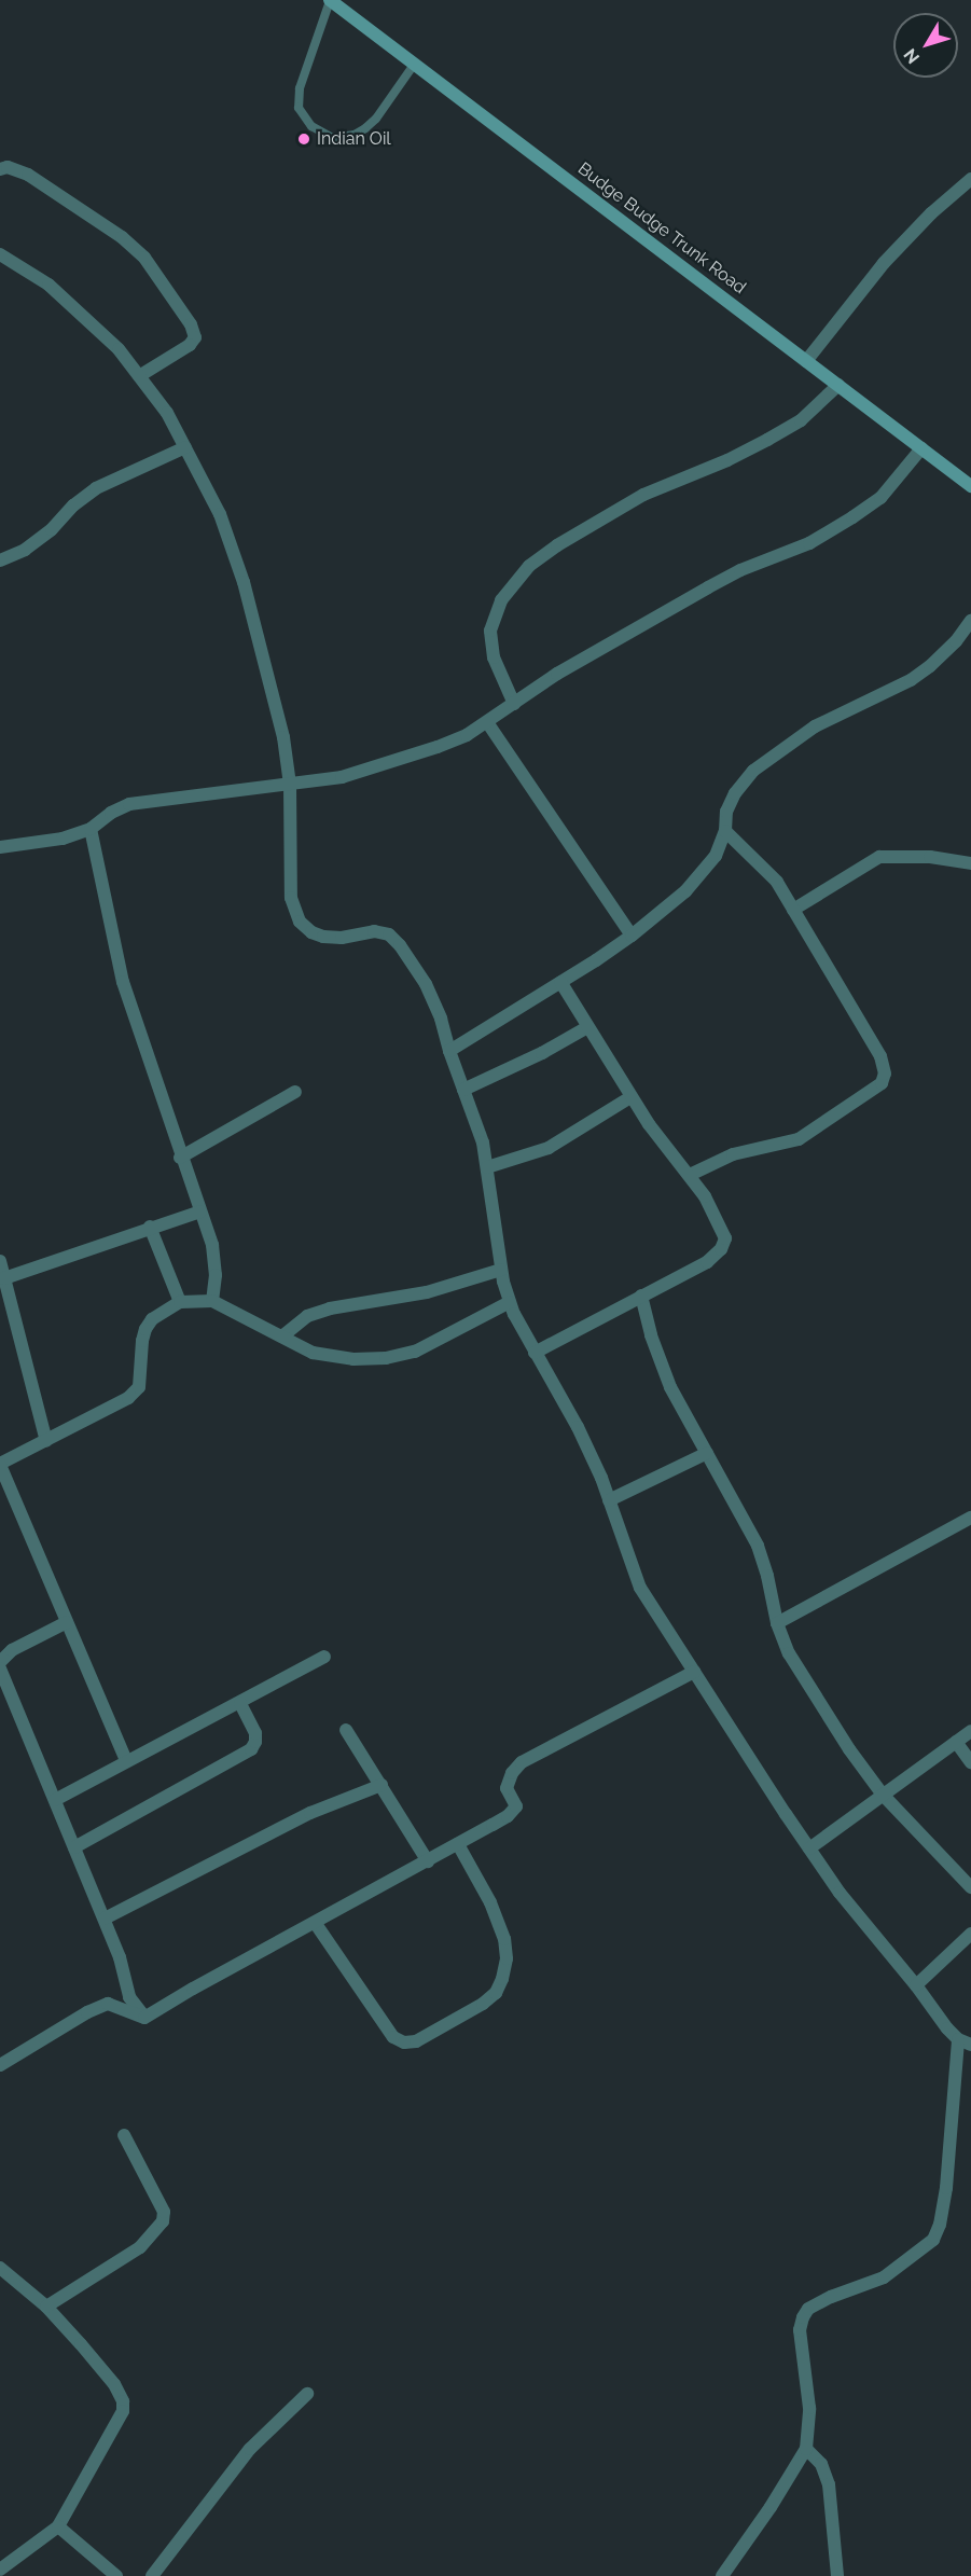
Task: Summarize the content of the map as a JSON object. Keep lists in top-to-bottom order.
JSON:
{
  "streets": {
    "main road": ["Budge Budge Trunk Road"]
  },
  "places": ["Indian Oil"],
  "north": "bottom left"
}
